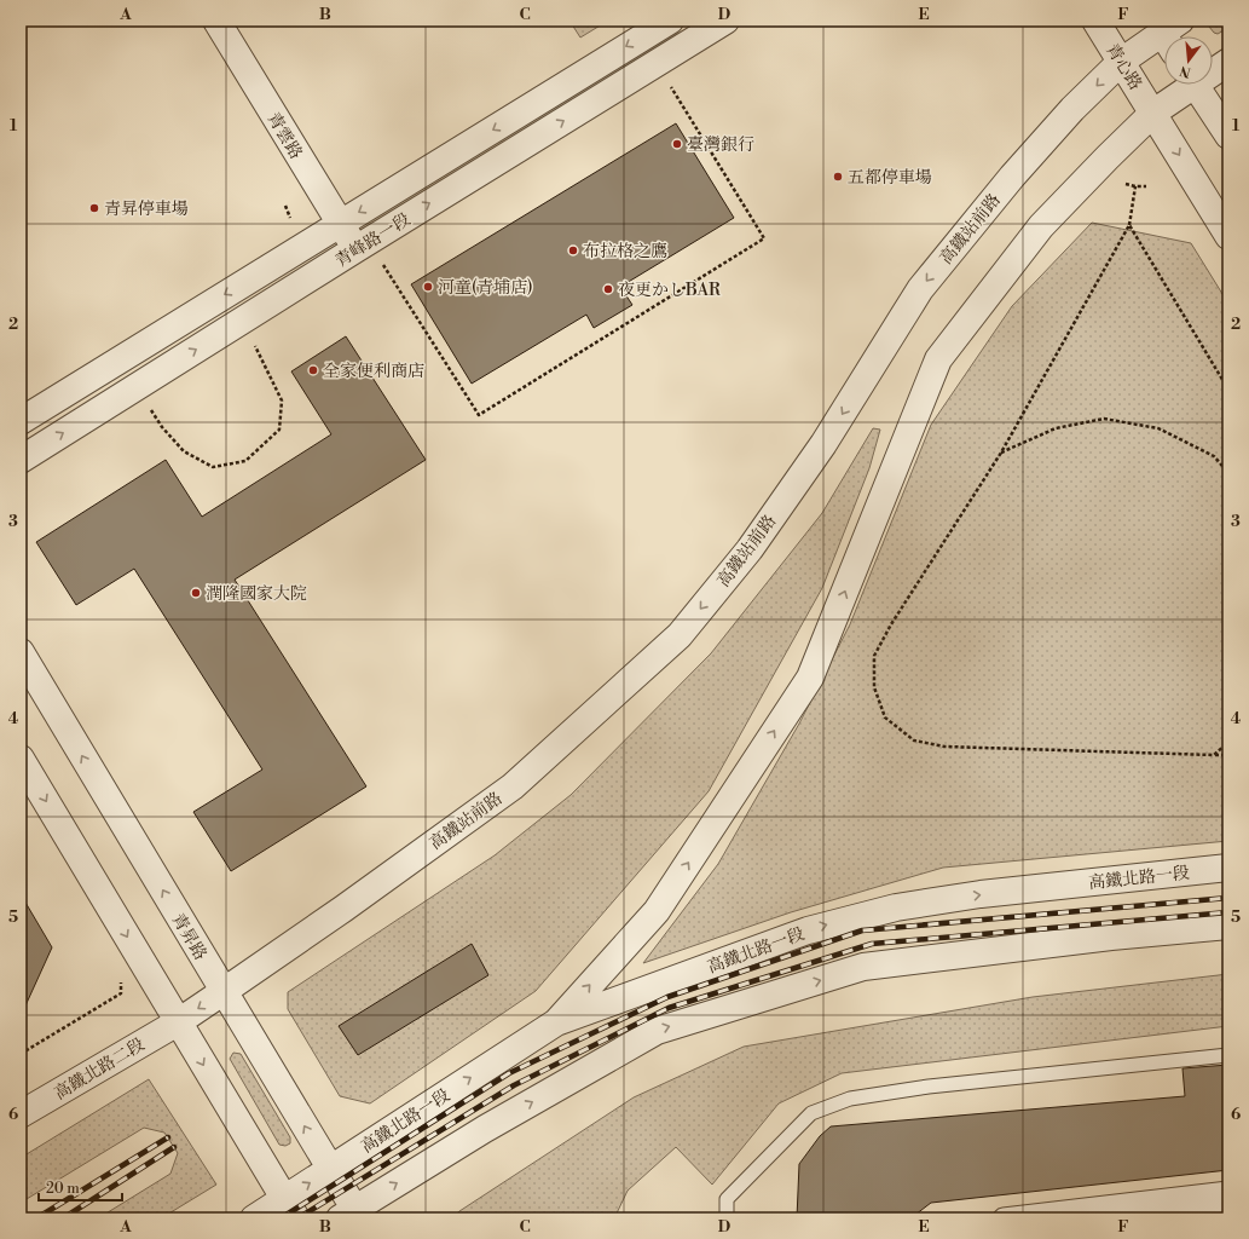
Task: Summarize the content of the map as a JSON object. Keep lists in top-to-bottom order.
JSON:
{
  "streets": {
    "street": [
      "青心路",
      "青雲路",
      "高鐵站前路",
      "青峰路一段",
      "高鐵北路一段",
      "青昇路",
      "高鐵北路二段"
    ]
  },
  "crossings": [
    ["青心路", "高鐵站前路"],
    ["青雲路", "青峰路一段"],
    ["高鐵站前路", "青昇路"],
    ["高鐵北路一段", "青昇路"]
  ],
  "places": [
    "臺灣銀行",
    "五都停車場",
    "青昇停車場",
    "布拉格之鷹",
    "河童(青埔店)",
    "夜更かしBAR",
    "全家便利商店",
    "潤隆國家大院"
  ],
  "scale_bar": "20 m",
  "north": "bottom",
  "grid": {
    "columns": [
      "A",
      "B",
      "C",
      "D",
      "E",
      "F"
    ],
    "rows": [
      "1",
      "2",
      "3",
      "4",
      "5",
      "6"
    ]
  }
}
